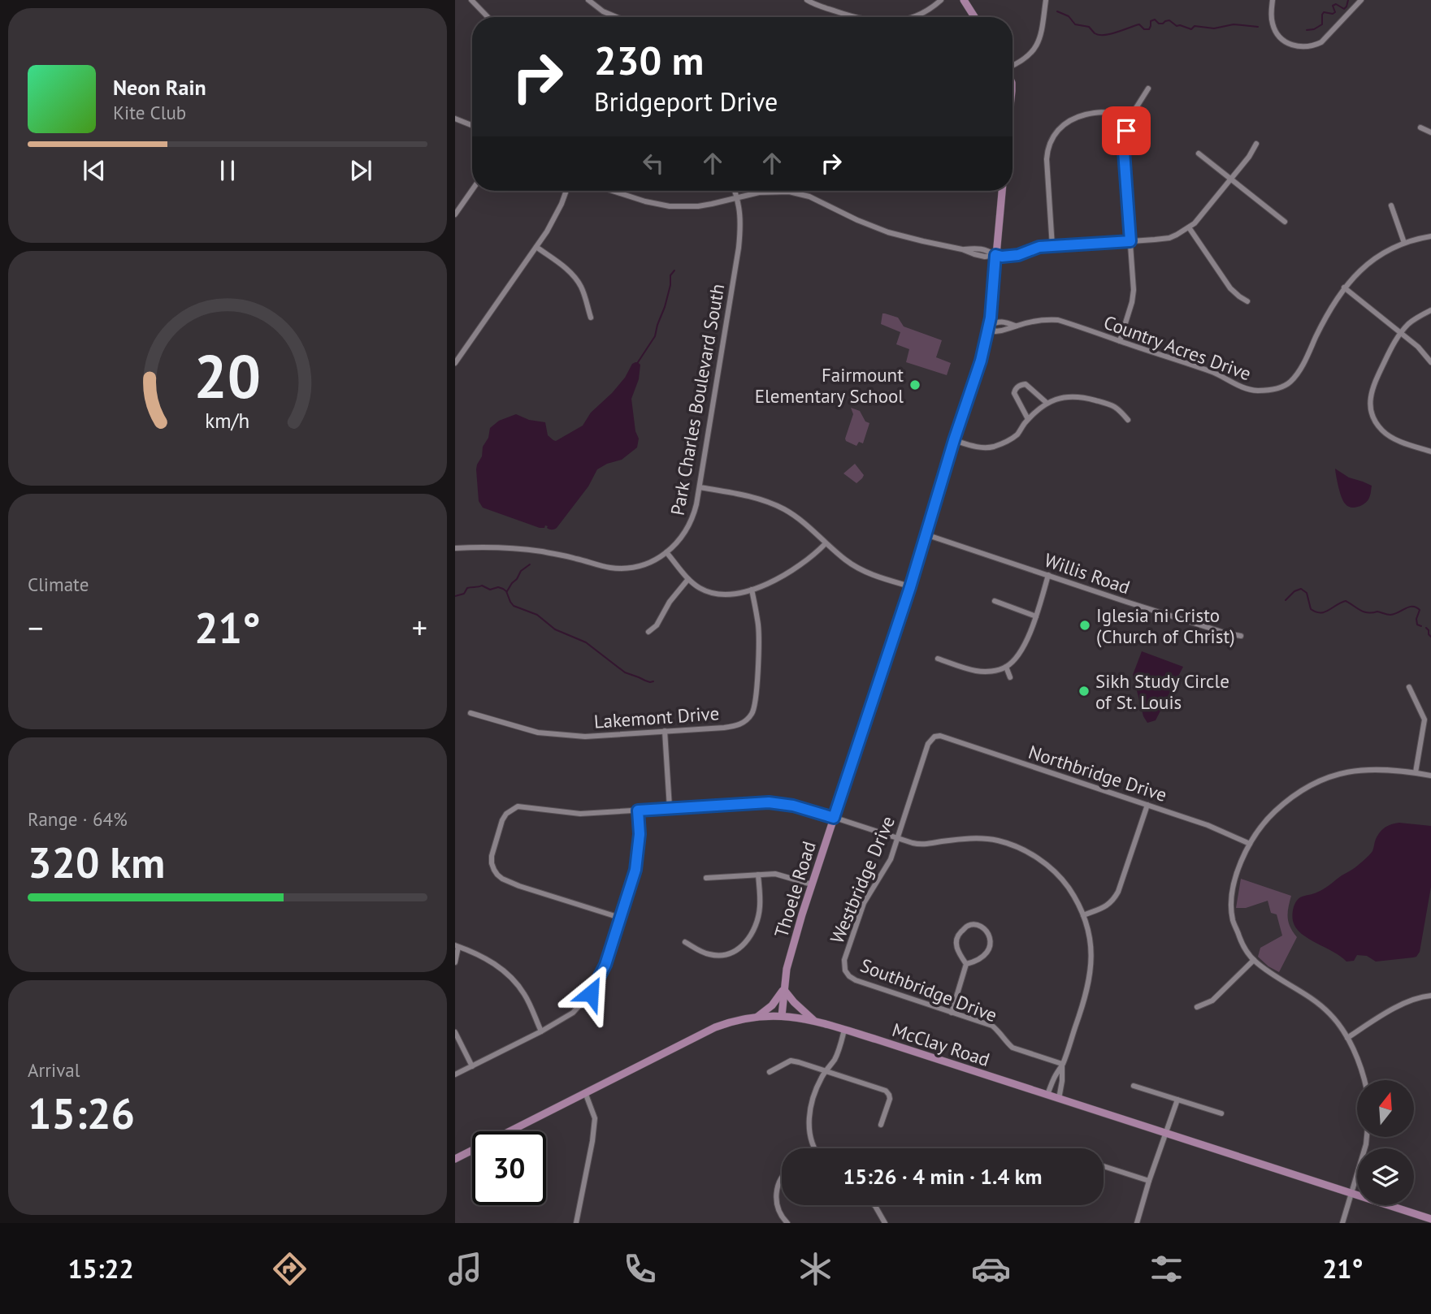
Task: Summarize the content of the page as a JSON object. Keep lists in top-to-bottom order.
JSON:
{
  "streets": {
    "main road": ["Thoele Road", "McClay Road"],
    "street": [
      "Country Acres Drive",
      "Park Charles Boulevard South",
      "Willis Road",
      "Lakemont Drive",
      "Northbridge Drive",
      "Westbridge Drive",
      "Southbridge Drive"
    ]
  },
  "crossings": [
    ["Country Acres Drive", "Thoele Road"],
    ["Willis Road", "Thoele Road"],
    ["Northbridge Drive", "Westbridge Drive"],
    ["Westbridge Drive", "Southbridge Drive"],
    ["Thoele Road", "McClay Road"]
  ],
  "places": ["Fairmount Elementary School", "Iglesia ni Cristo (Church of Christ)", "Sikh Study Circle of St. Louis"],
  "north": "top",
  "page": {
    "turn": ["230 m", "Bridgeport Drive"],
    "song": ["Neon Rain", "Kite Club"],
    "tile": [
      "Climate",
      ["Range · 64%", "320 km"],
      ["Arrival", "15:26"]
    ],
    "heat": ["−", "21°", "+"],
    "limit": "30",
    "trip": "15:26 · 4 min · 1.4 km",
    "tabs": ["15:22", "21°"],
    "gauge": ["20", "km/h"]
  }
}
